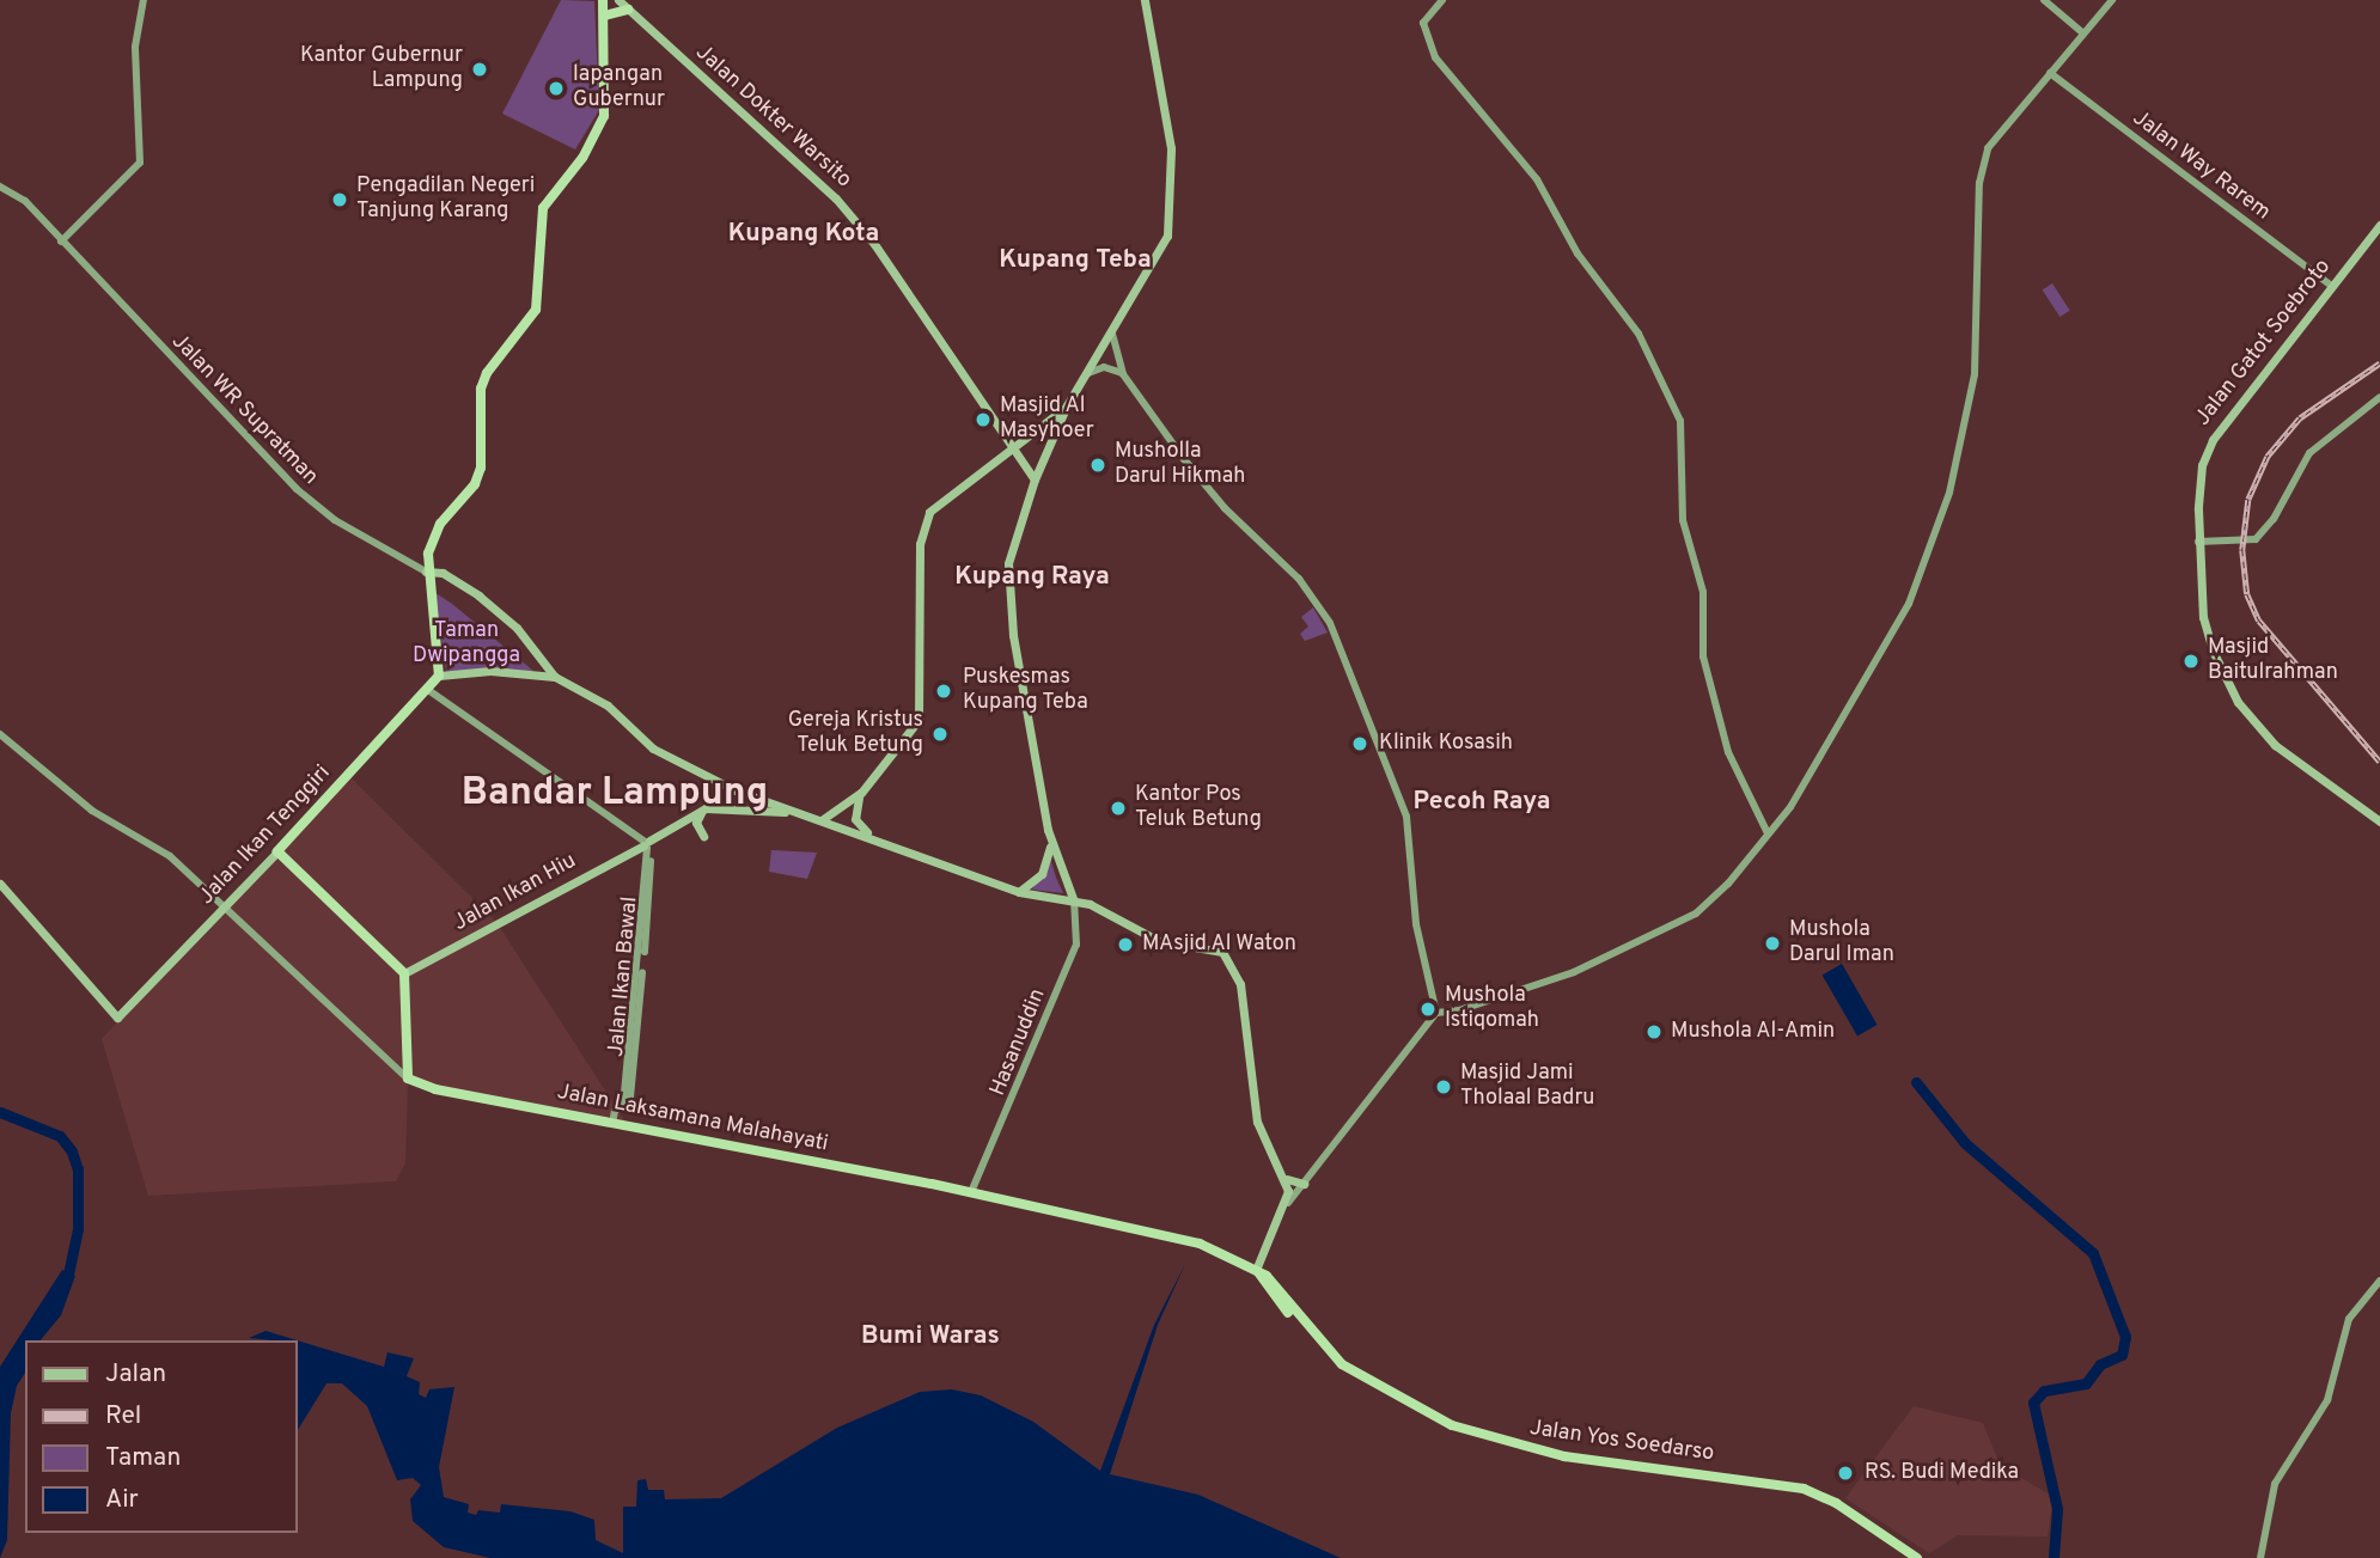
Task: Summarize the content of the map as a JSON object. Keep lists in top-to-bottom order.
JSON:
{
  "streets": {
    "highway": ["Jalan Ikan Tenggiri", "Jalan Laksamana Malahayati", "Jalan Yos Soedarso"],
    "main road": ["Jalan Dokter Warsito", "Jalan Gatot Soebroto", "Jalan Ikan Hiu"],
    "street": [
      "Jalan Way Rarem",
      "Jalan WR Supratman",
      "Jalan Ikan Bawal",
      "Hasanuddin"
    ]
  },
  "crossings": [
    ["Jalan Way Rarem", "Jalan Gatot Soebroto"],
    ["Jalan Ikan Hiu", "Jalan Ikan Bawal"],
    ["Jalan Ikan Bawal", "Jalan Laksamana Malahayati"],
    ["Hasanuddin", "Jalan Laksamana Malahayati"],
    ["Jalan Laksamana Malahayati", "Jalan Yos Soedarso"]
  ],
  "districts": [
    "Kupang Kota",
    "Kupang Teba",
    "Kupang Raya",
    "Bandar Lampung",
    "Pecoh Raya",
    "Bumi Waras"
  ],
  "parks": ["Taman Dwipangga"],
  "places": [
    "Kantor Gubernur Lampung",
    "lapangan Gubernur",
    "Pengadilan Negeri Tanjung Karang",
    "Masjid Al Masyhoer",
    "Musholla Darul Hikmah",
    "Masjid Baitulrahman",
    "Puskesmas Kupang Teba",
    "Gereja Kristus Teluk Betung",
    "Klinik Kosasih",
    "Kantor Pos Teluk Betung",
    "Mushola Darul Iman",
    "MAsjid Al Waton",
    "Mushola Istiqomah",
    "Mushola Al-Amin",
    "Masjid Jami Tholaal Badru",
    "RS. Budi Medika"
  ],
  "legend": [
    "Jalan",
    "Rel",
    "Taman",
    "Air"
  ]
}
